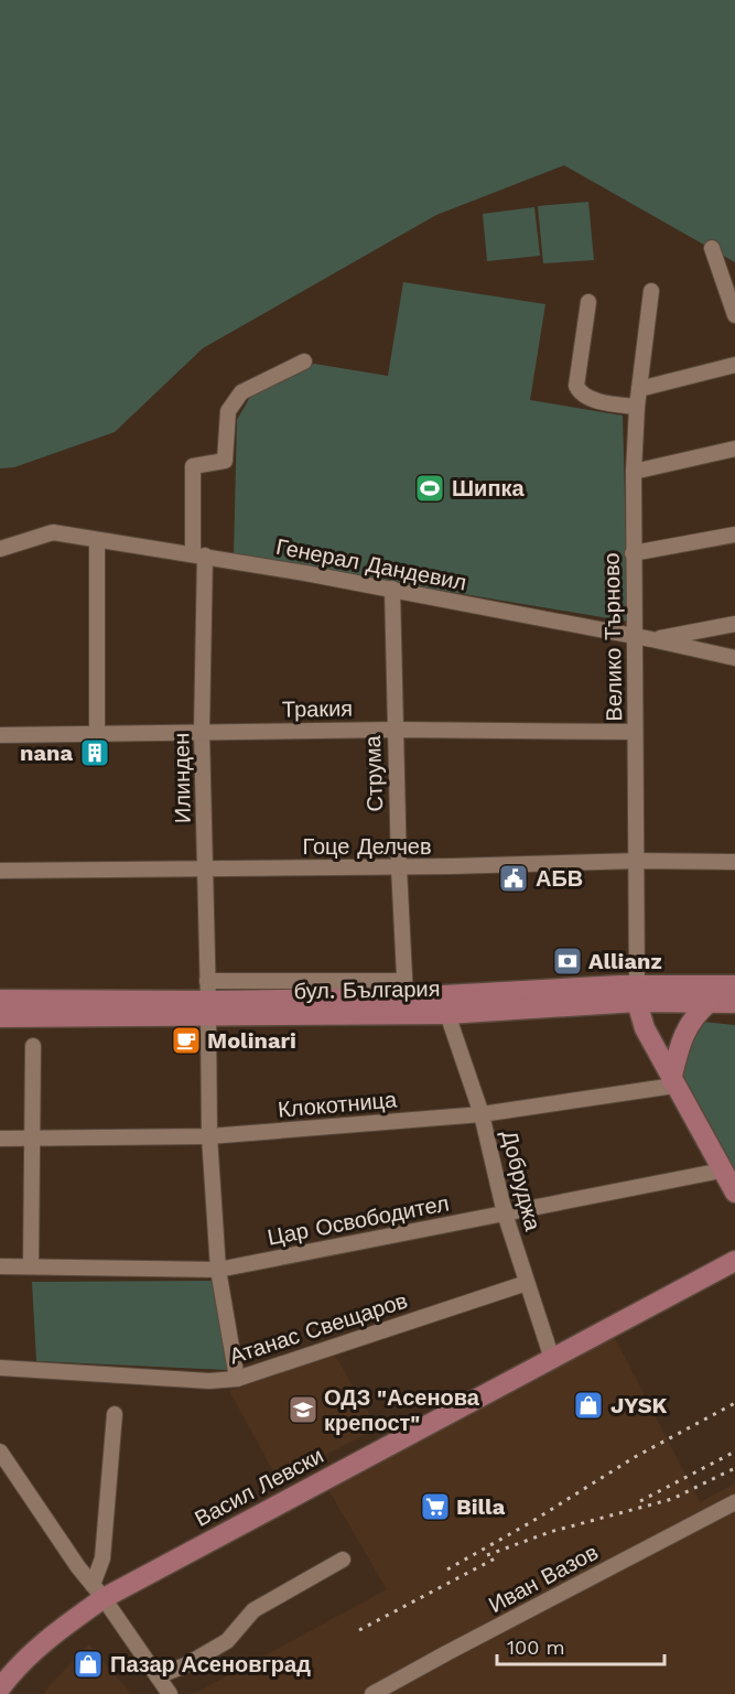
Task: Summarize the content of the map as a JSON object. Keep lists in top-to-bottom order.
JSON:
{
  "streets": {
    "main road": ["бул. България", "Васил Левски"],
    "street": [
      "Генерал Дандевил",
      "Велико Търново",
      "Тракия",
      "Струма",
      "Илинден",
      "Гоце Делчев",
      "Клокотница",
      "Добруджа",
      "Цар Освободител",
      "Атанас Свещаров",
      "Иван Вазов"
    ]
  },
  "crossings": [
    ["Генерал Дандевил", "Велико Търново"],
    ["Генерал Дандевил", "Струма"],
    ["Генерал Дандевил", "Илинден"],
    ["Велико Търново", "Тракия"],
    ["Велико Търново", "Гоце Делчев"],
    ["Велико Търново", "бул. България"],
    ["Тракия", "Струма"],
    ["Тракия", "Илинден"],
    ["Струма", "Гоце Делчев"],
    ["Струма", "бул. България"],
    ["Илинден", "Гоце Делчев"],
    ["Илинден", "бул. България"],
    ["Илинден", "Клокотница"],
    ["Илинден", "Цар Освободител"],
    ["Илинден", "Атанас Свещаров"],
    ["бул. България", "Добруджа"],
    ["Клокотница", "Добруджа"],
    ["Добруджа", "Цар Освободител"],
    ["Добруджа", "Атанас Свещаров"],
    ["Добруджа", "Васил Левски"]
  ],
  "places": {
    "sports": ["Шипка"],
    "building": ["nana"],
    "public building": ["АБВ"],
    "bank": ["Allianz"],
    "cafe": ["Molinari"],
    "shop": ["JYSK", "Пазар Асеновград"],
    "school or university": ["ОДЗ \"Асенова крепост\""],
    "supermarket": ["Billa"]
  },
  "scale_bar": "100 m"
}
